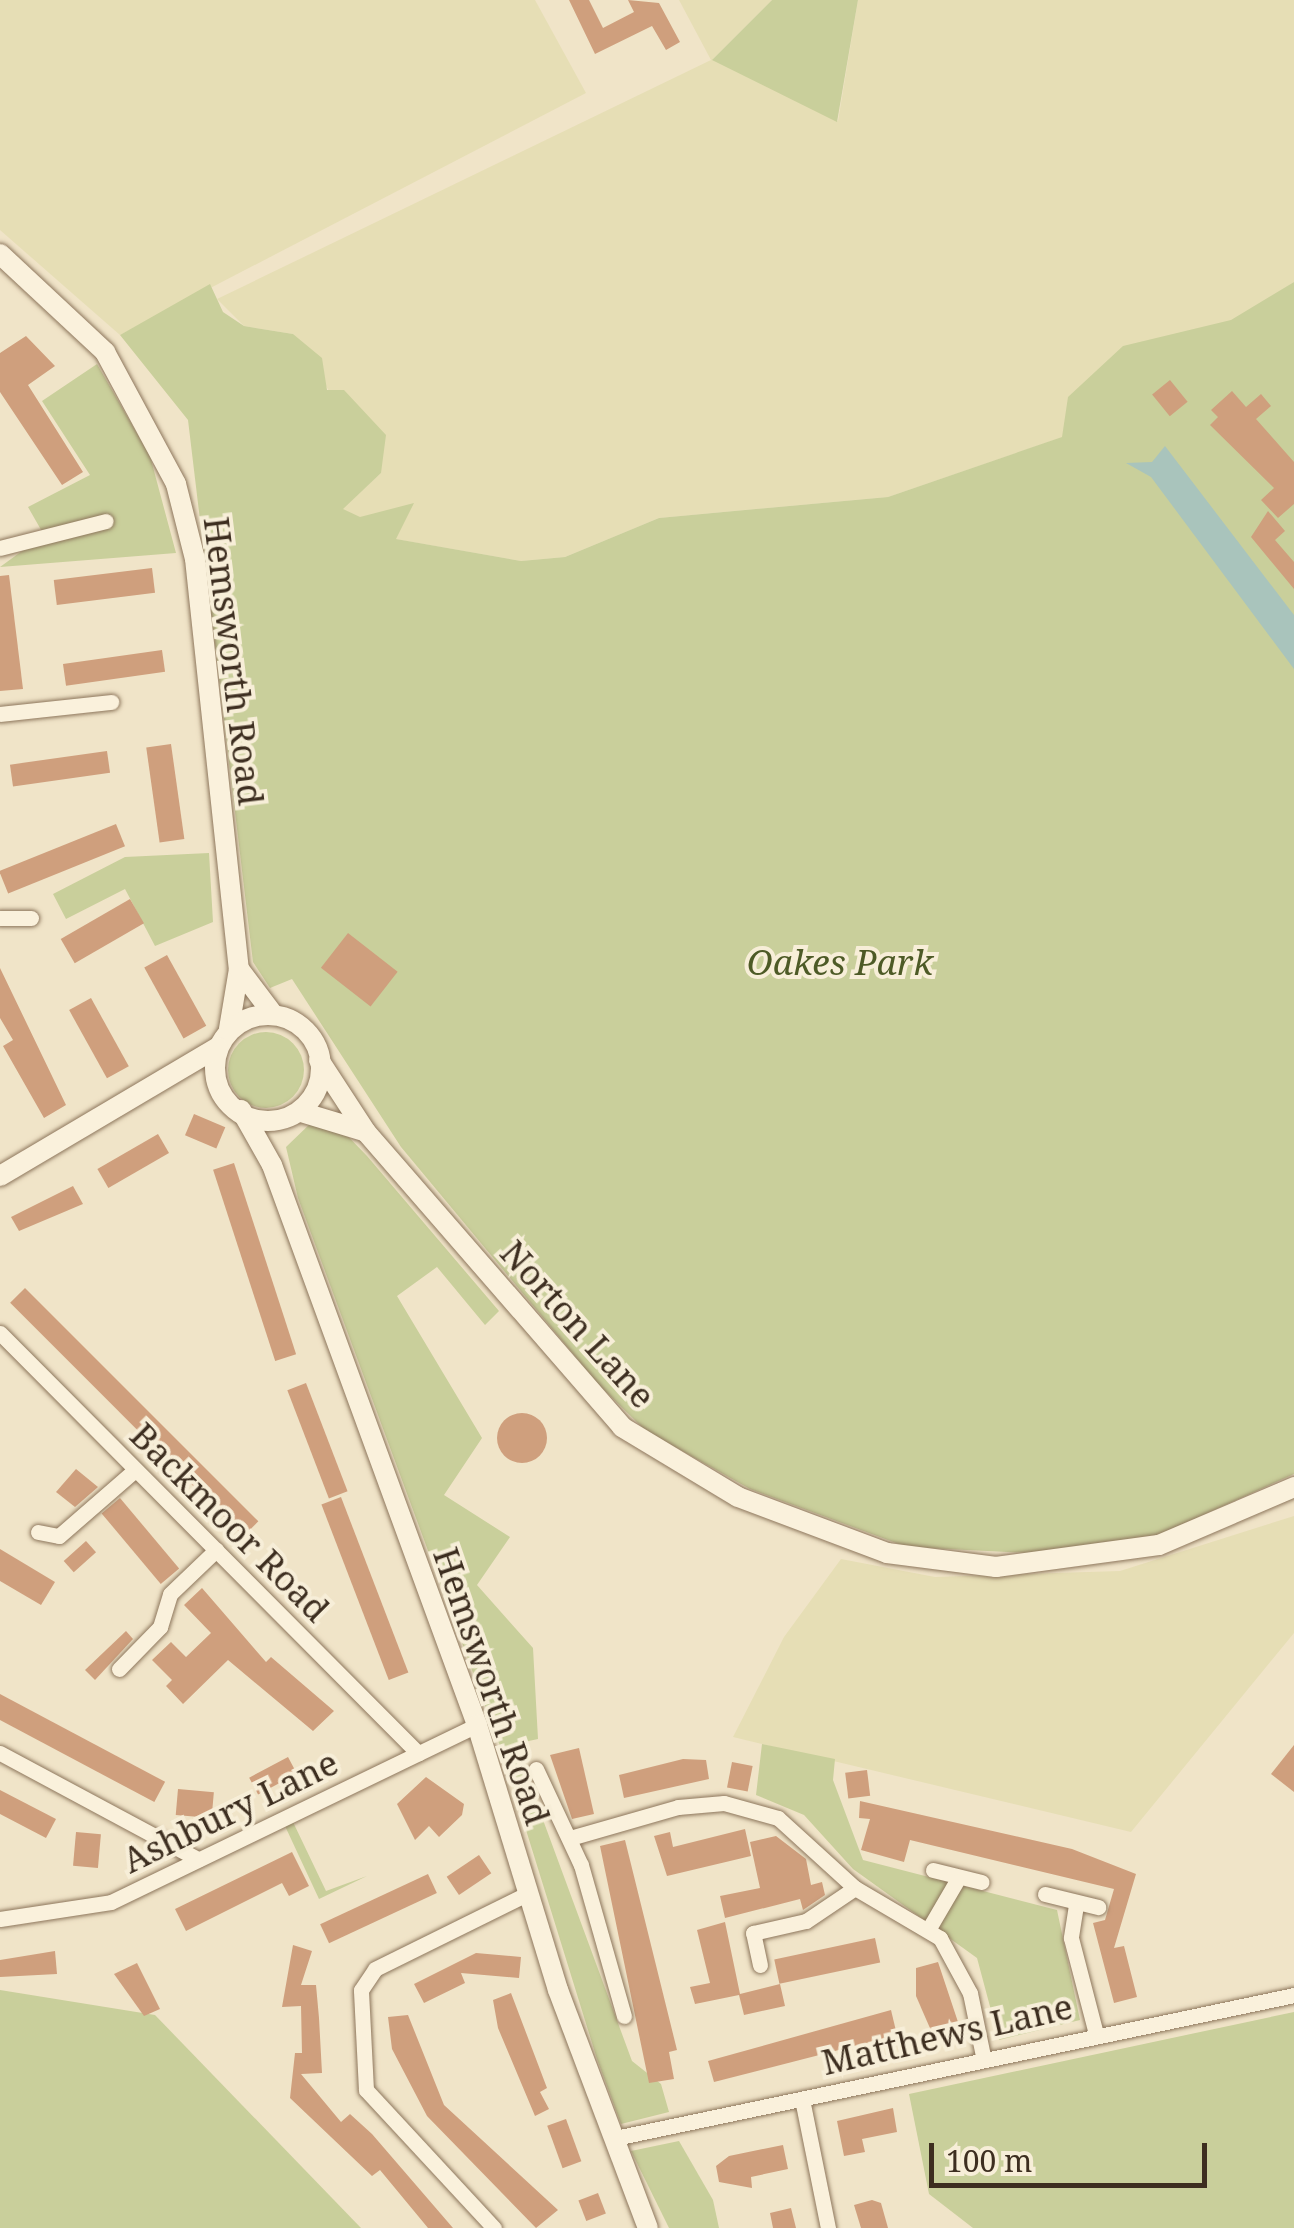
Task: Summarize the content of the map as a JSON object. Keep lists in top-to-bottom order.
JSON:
{
  "streets": {
    "street": [
      "Hemsworth Road",
      "Norton Lane",
      "Backmoor Road",
      "Ashbury Lane",
      "Matthews Lane"
    ]
  },
  "crossings": [
    ["Hemsworth Road", "Norton Lane"],
    ["Hemsworth Road", "Ashbury Lane"],
    ["Hemsworth Road", "Matthews Lane"],
    ["Backmoor Road", "Ashbury Lane"]
  ],
  "parks": ["Oakes Park"],
  "scale_bar": "100 m"
}
